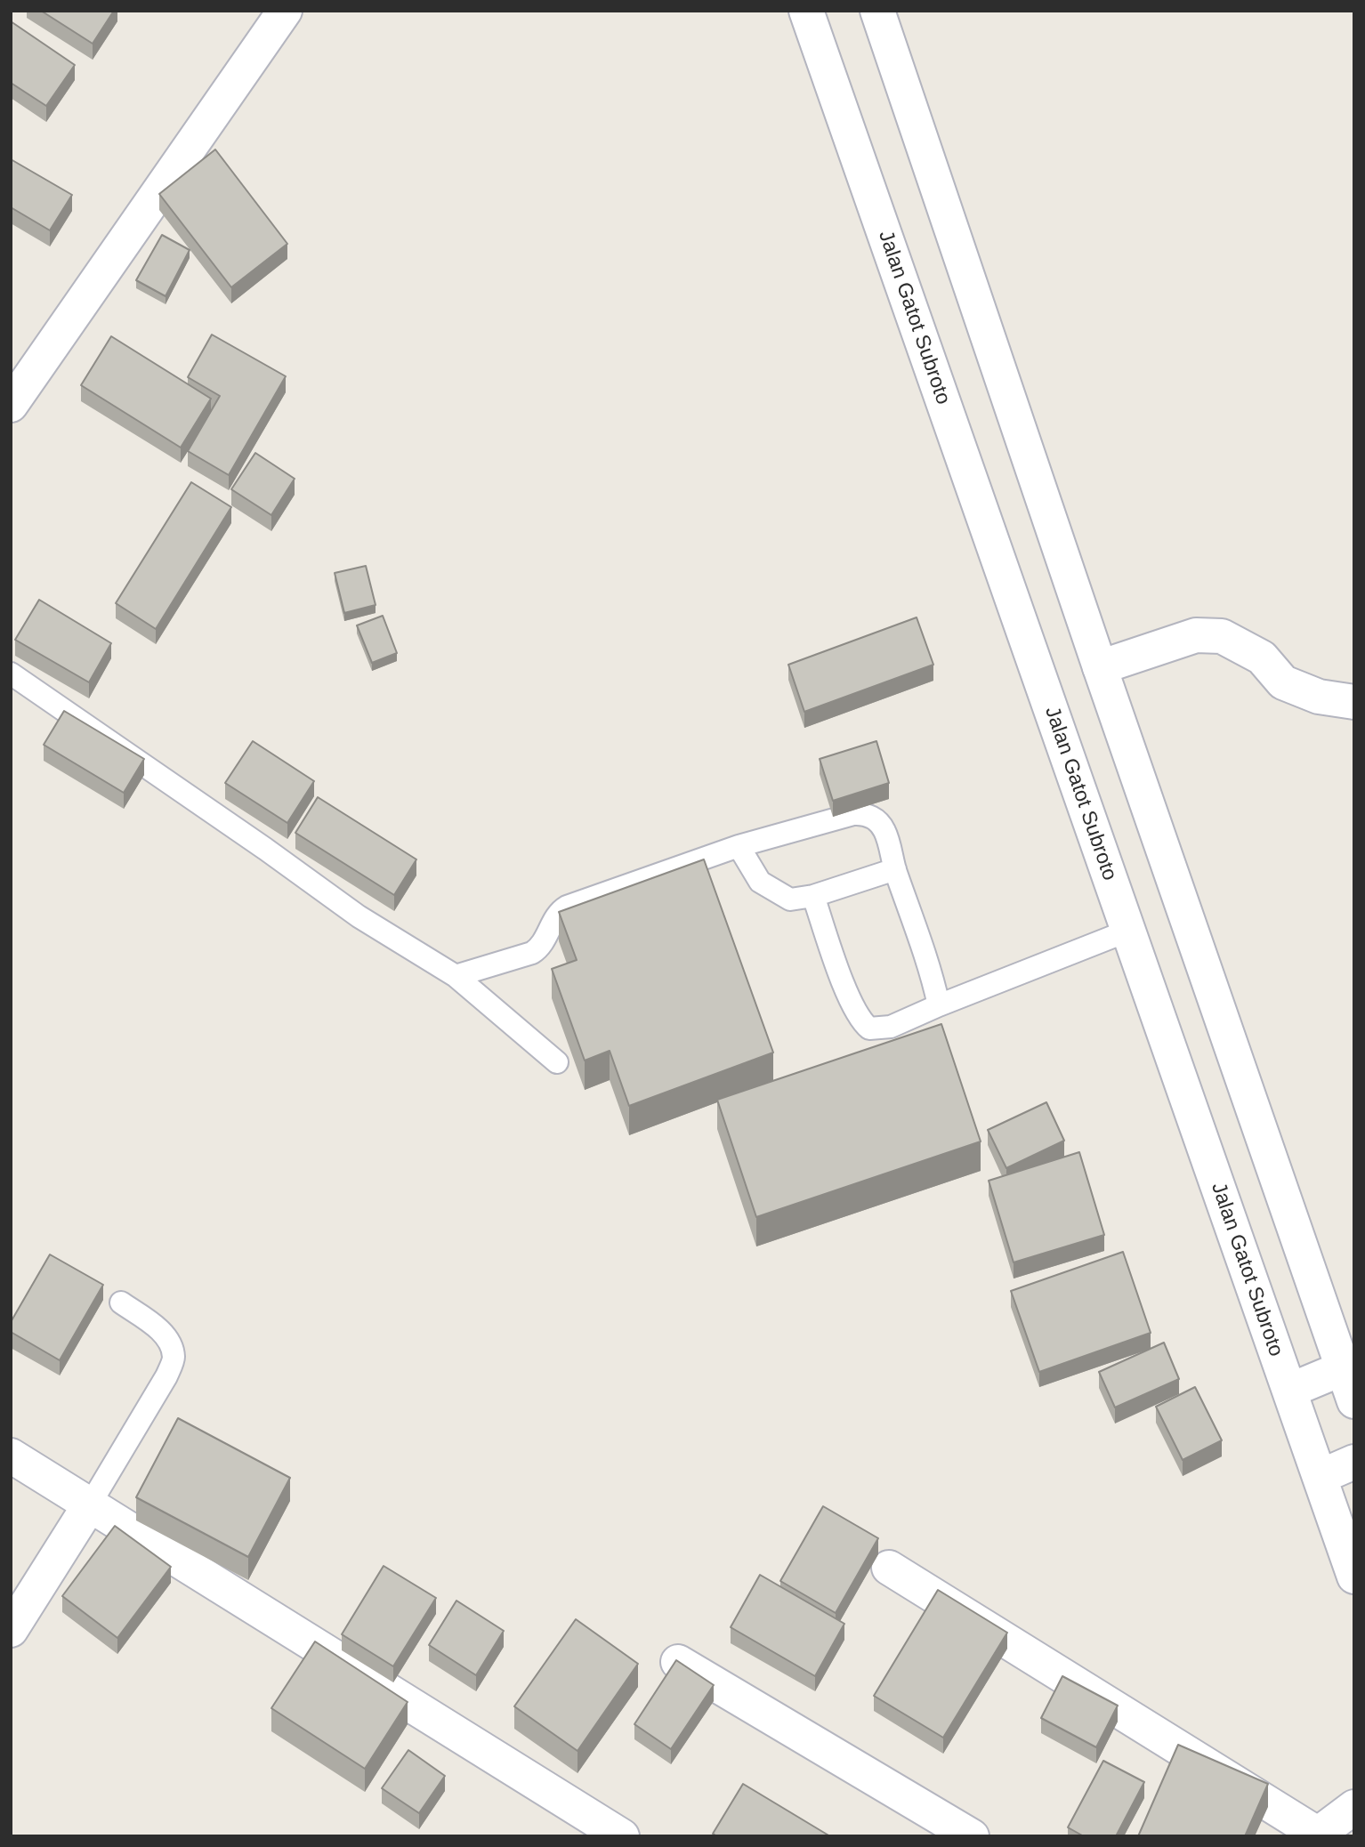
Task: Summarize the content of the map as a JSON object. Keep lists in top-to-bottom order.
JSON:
{
  "streets": {
    "street": ["Jalan Gatot Subroto"]
  }
}
